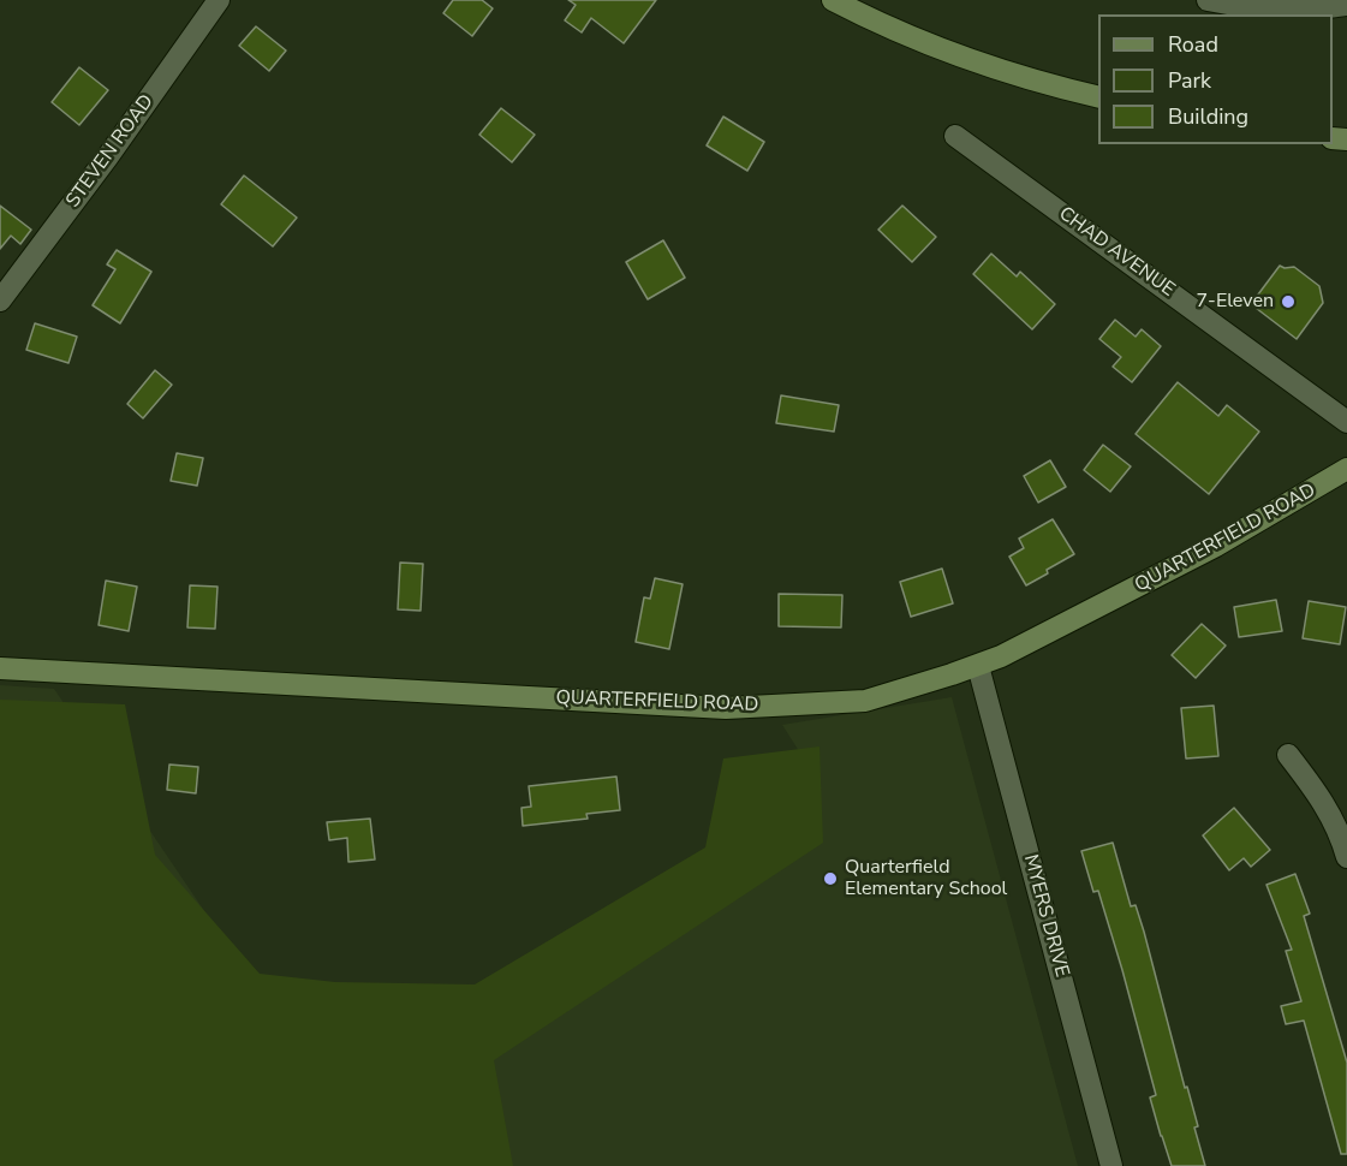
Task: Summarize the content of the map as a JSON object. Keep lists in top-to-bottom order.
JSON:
{
  "streets": {
    "street": [
      "STEVEN ROAD",
      "CHAD AVENUE",
      "QUARTERFIELD ROAD",
      "MYERS DRIVE"
    ]
  },
  "crossings": [
    ["QUARTERFIELD ROAD", "MYERS DRIVE"]
  ],
  "places": ["7-Eleven", "Quarterfield Elementary School"],
  "legend": ["Road", "Park", "Building"]
}
